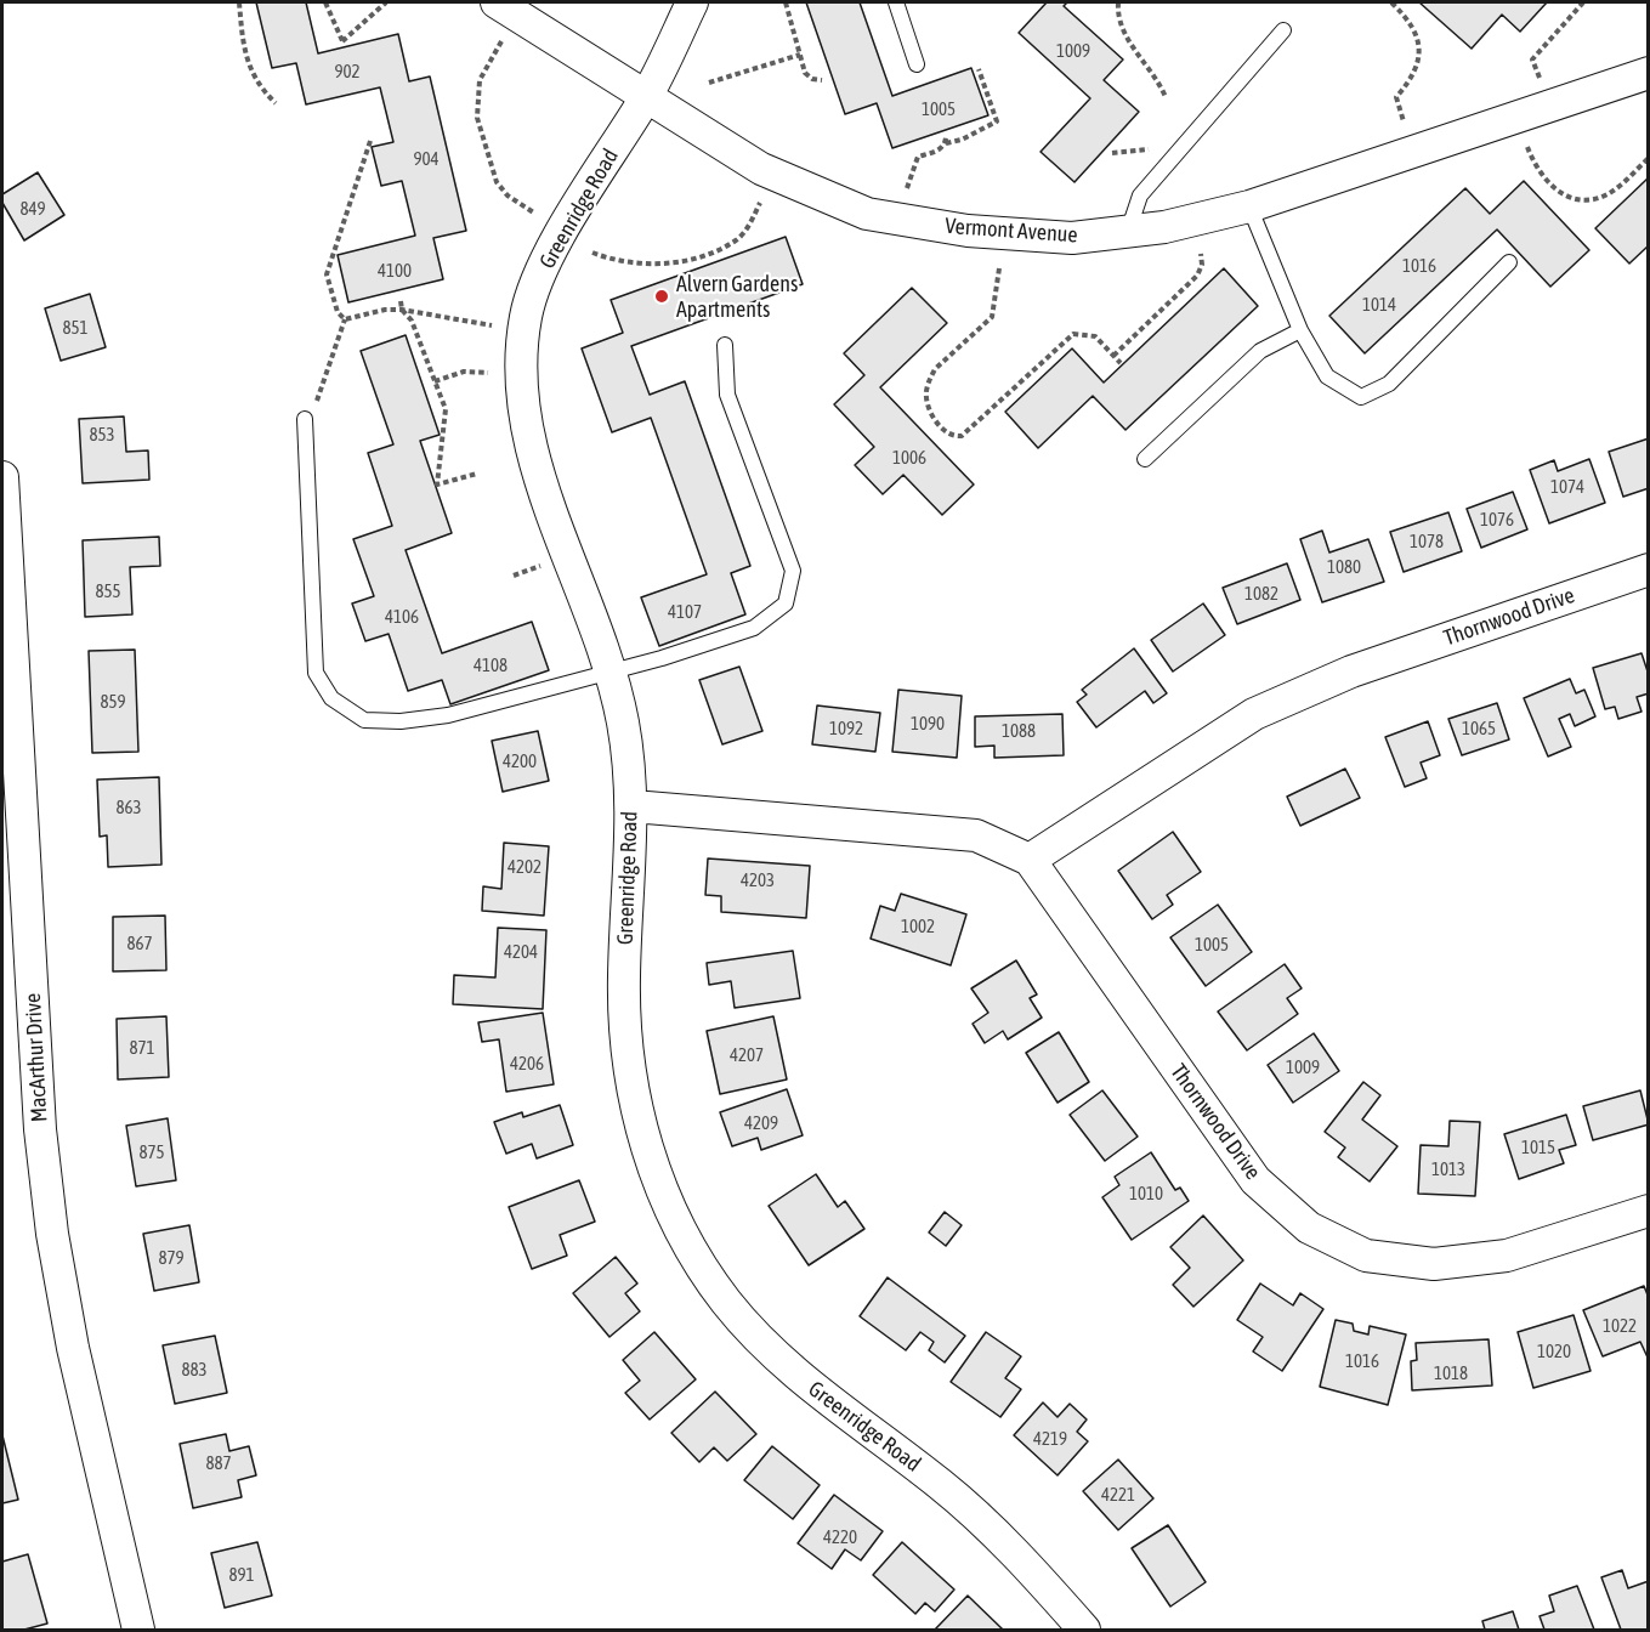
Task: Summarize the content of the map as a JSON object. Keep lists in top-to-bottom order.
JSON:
{
  "streets": {
    "street": [
      "Greenridge Road",
      "Vermont Avenue",
      "Thornwood Drive",
      "MacArthur Drive"
    ]
  },
  "crossings": [
    ["Greenridge Road", "Vermont Avenue"]
  ],
  "places": ["Alvern Gardens Apartments"],
  "house_numbers": [
    "1009",
    "902",
    "1005",
    "904",
    "849",
    "1016",
    "4100",
    "1014",
    "851",
    "853",
    "1006",
    "1074",
    "1076",
    "1078",
    "1080",
    "855",
    "1082",
    "4107",
    "4106",
    "4108",
    "859",
    "1090",
    "1092",
    "1065",
    "1088",
    "4200",
    "863",
    "4202",
    "4203",
    "1002",
    "867",
    "1005",
    "4204",
    "871",
    "4207",
    "4206",
    "1009",
    "4209",
    "1015",
    "875",
    "1013",
    "1010",
    "879",
    "1022",
    "1020",
    "1016",
    "883",
    "1018",
    "4219",
    "887",
    "4221",
    "4220",
    "891"
  ]
}
